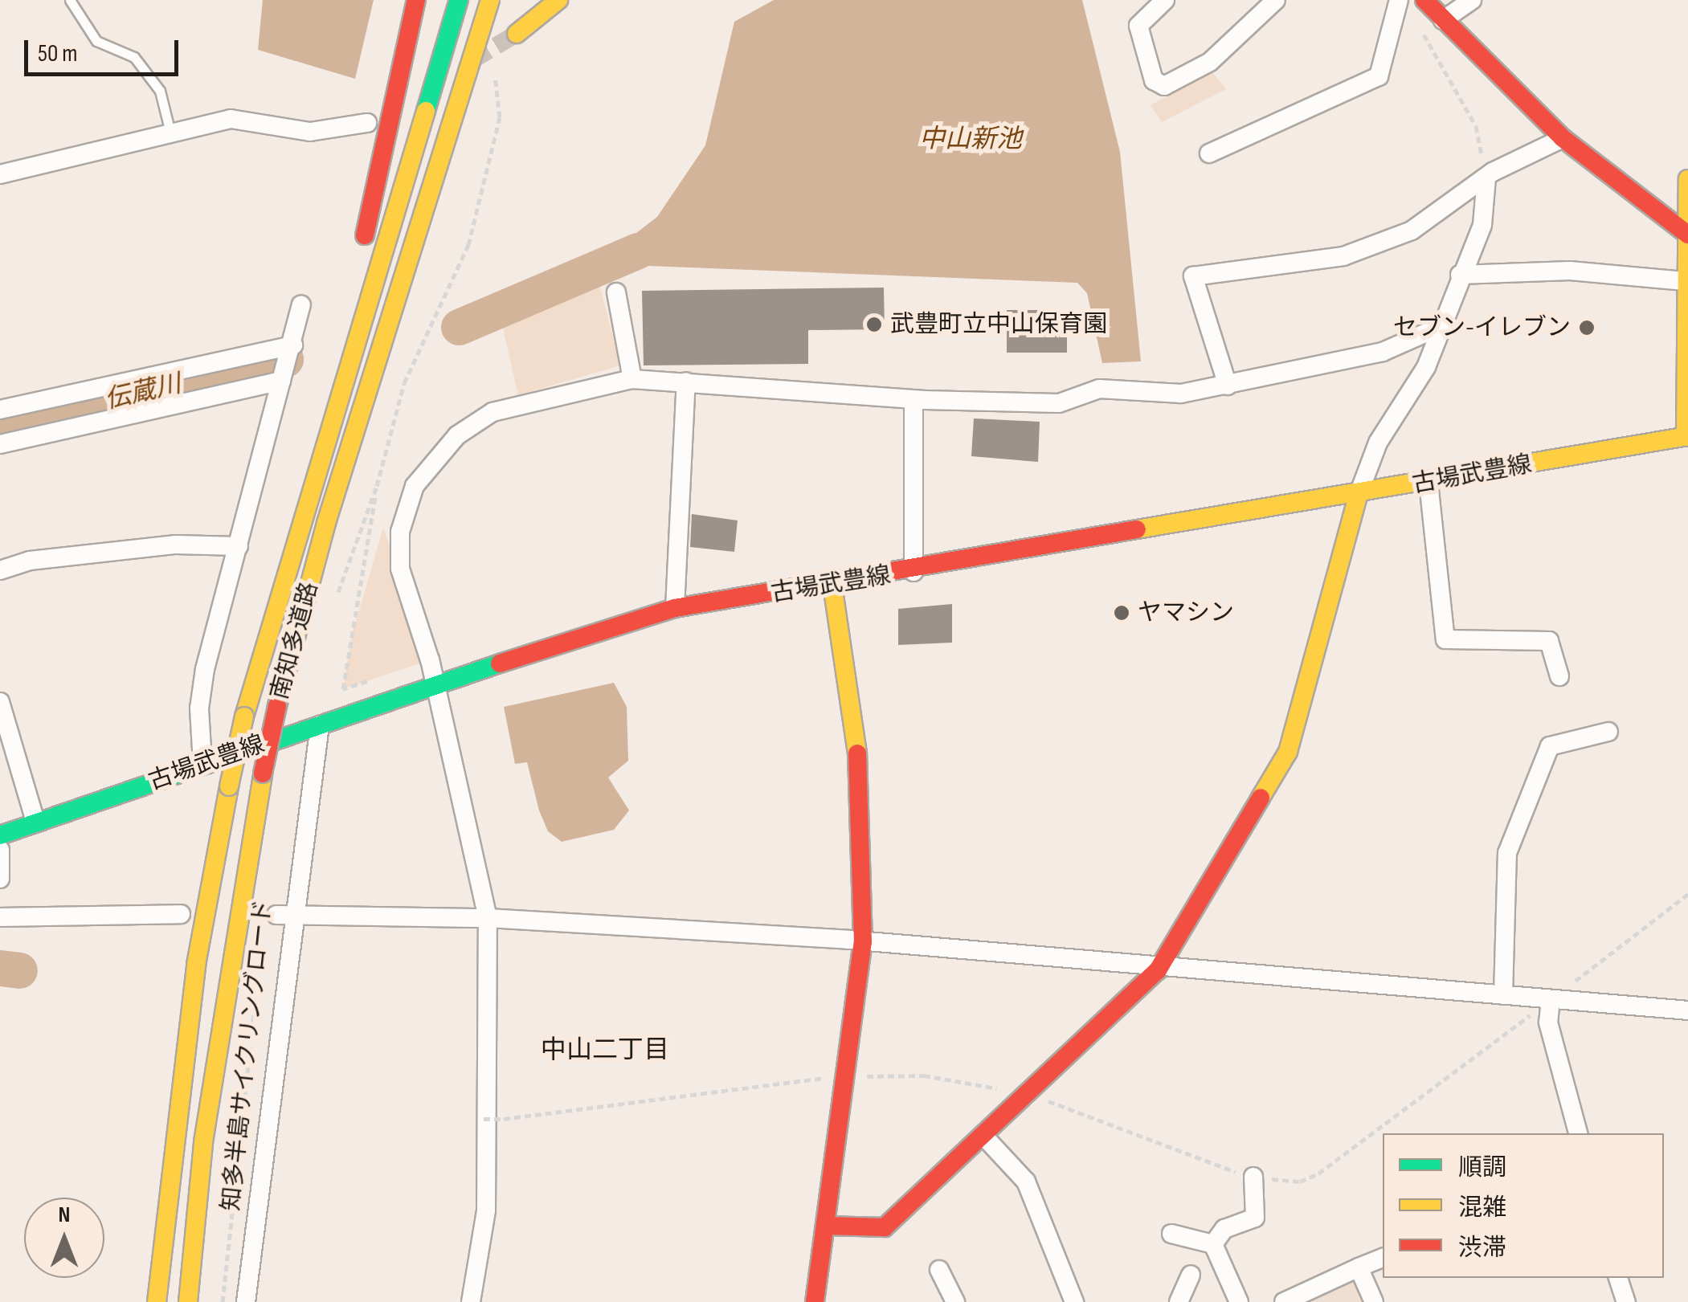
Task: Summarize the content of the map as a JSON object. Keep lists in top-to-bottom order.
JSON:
{
  "streets": {
    "main road": ["古場武豊線", "南知多道路"],
    "path": ["知多半島サイクリングロード"]
  },
  "districts": ["中山二丁目"],
  "water": ["中山新池", "伝蔵川"],
  "places": ["武豊町立中山保育園", "セブン-イレブン", "ヤマシン"],
  "legend": ["順調", "混雑", "渋滞"],
  "scale_bar": "50 m",
  "north": "top"
}
